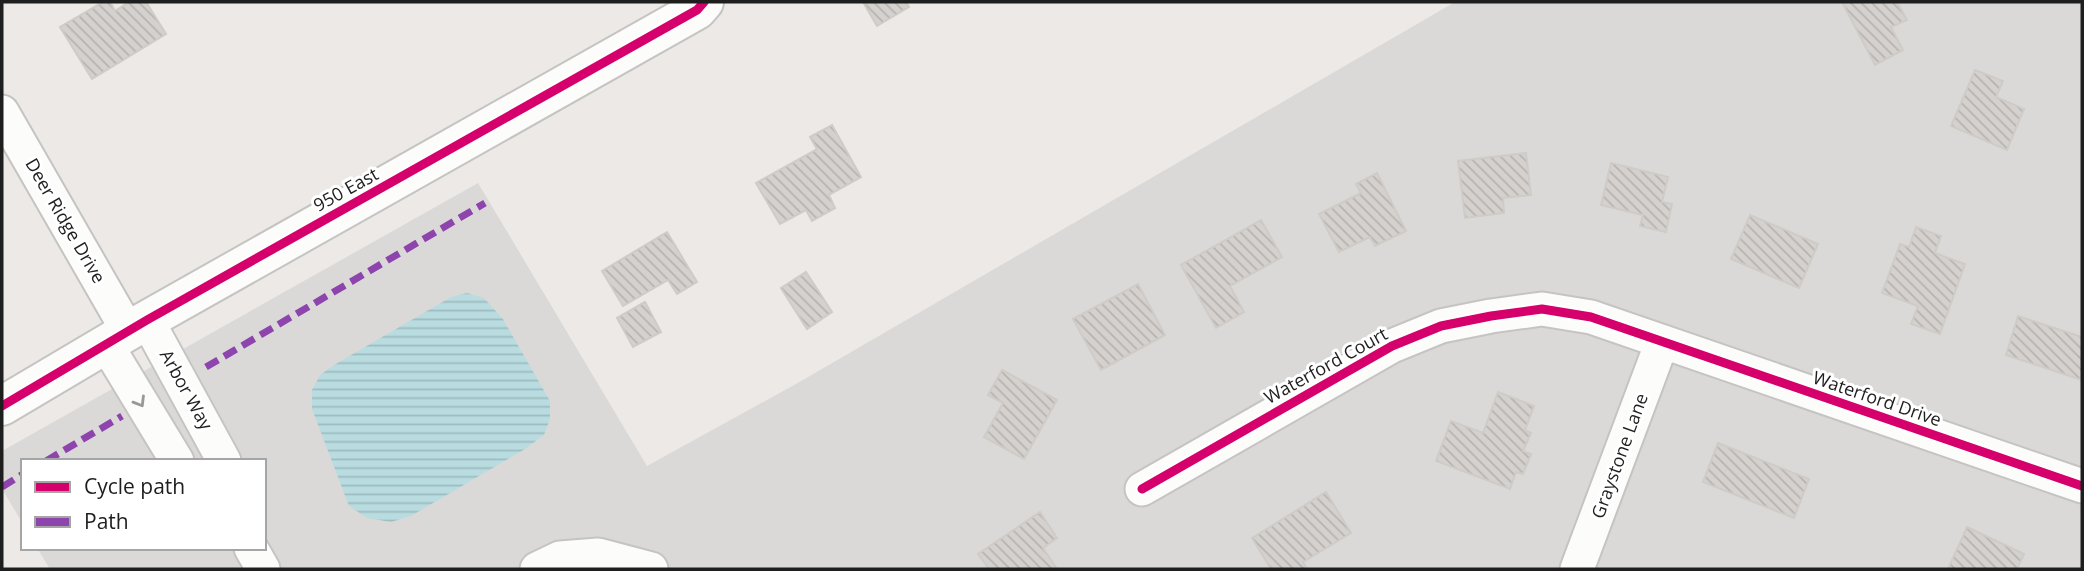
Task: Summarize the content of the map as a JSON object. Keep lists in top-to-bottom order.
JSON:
{
  "streets": {
    "street": [
      "950 East",
      "Deer Ridge Drive",
      "Waterford Court",
      "Arbor Way",
      "Waterford Drive",
      "Graystone Lane"
    ]
  },
  "crossings": [
    ["950 East", "Deer Ridge Drive"],
    ["950 East", "Arbor Way"],
    ["Deer Ridge Drive", "Arbor Way"],
    ["Waterford Court", "Waterford Drive"],
    ["Waterford Court", "Graystone Lane"],
    ["Waterford Drive", "Graystone Lane"]
  ],
  "legend": ["Cycle path", "Path"]
}
